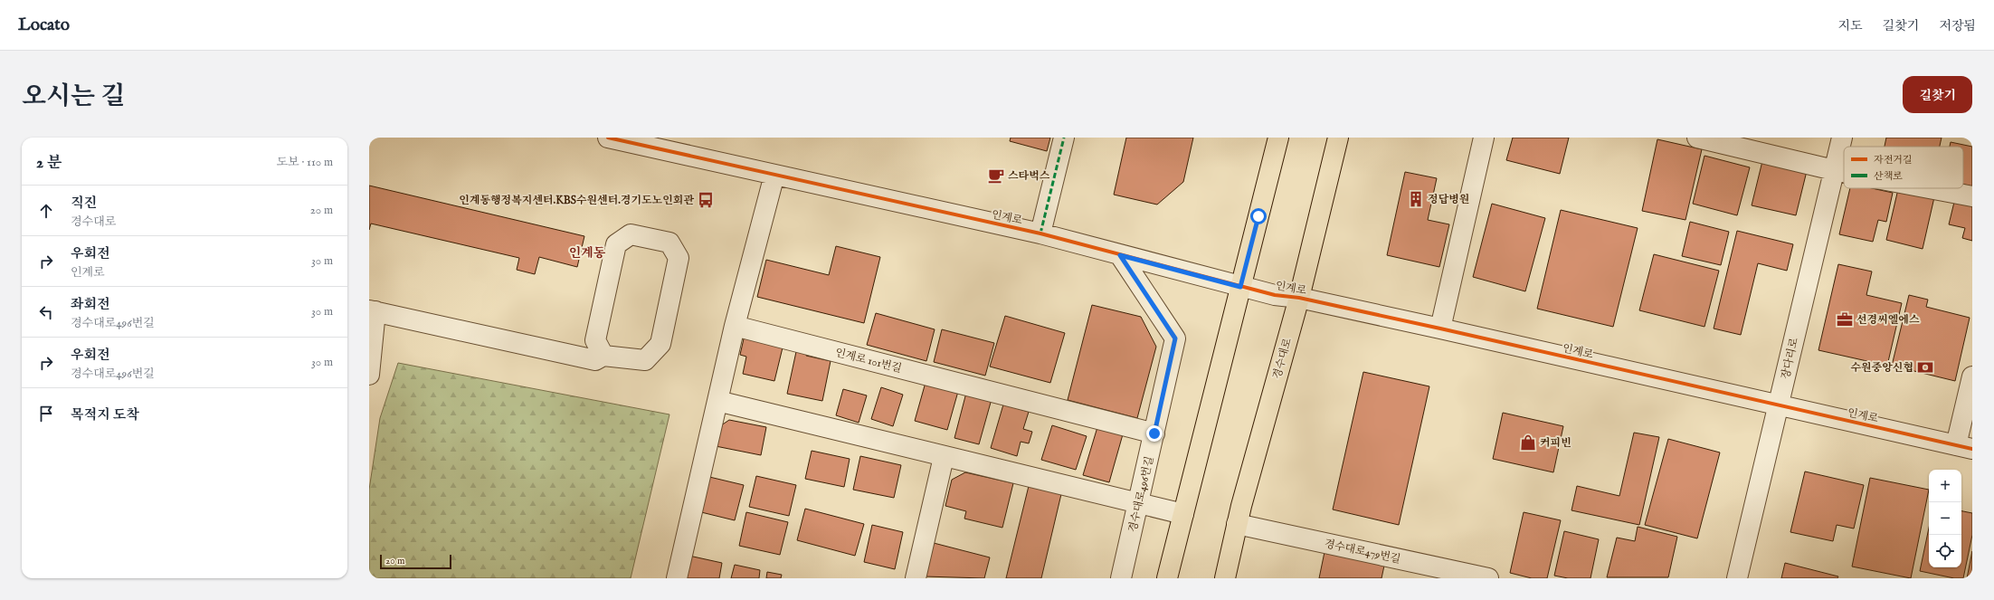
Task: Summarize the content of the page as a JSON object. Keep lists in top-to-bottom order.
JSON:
{
  "streets": {
    "main road": ["경수대로"],
    "street": [
      "인계로",
      "장다리로",
      "인계로 101번길",
      "경수대로496번길",
      "경수대로479번길"
    ]
  },
  "crossings": [
    ["인계로", "경수대로"],
    ["인계로", "장다리로"],
    ["인계로", "경수대로496번길"],
    ["경수대로", "경수대로479번길"],
    ["인계로 101번길", "경수대로496번길"]
  ],
  "districts": ["인계동"],
  "places": {
    "cafe": ["스타벅스"],
    "building": ["정답병원"],
    "bus stop": ["인계동행정복지센터.KBS수원센터.경기도노인회관"],
    "office": ["선경씨엘에스"],
    "bank": ["수원중앙신협"],
    "shop": ["커피빈"]
  },
  "legend": ["자전거길", "산책로"],
  "scale_bar": "20 m",
  "page": {
    "header": "Locato",
    "nav": ["지도", "길찾기", "저장됨"],
    "title": "오시는 길",
    "buttons": "길찾기",
    "heading": ["2 분", "도보 · 110 m"],
    "list": [
      ["직진", "경수대로", "20 m"],
      ["우회전", "인계로", "30 m"],
      ["좌회전", "경수대로496번길", "30 m"],
      ["우회전", "경수대로496번길", "30 m"],
      "목적지 도착"
    ],
    "map_buttons": ["+", "−"],
    "scale": "20 m"
  }
}
